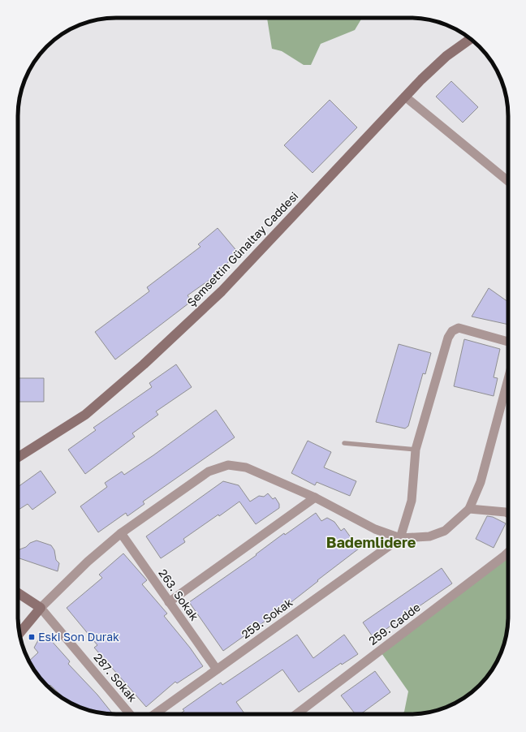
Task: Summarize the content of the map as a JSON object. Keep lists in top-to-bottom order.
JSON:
{
  "streets": {
    "street": [
      "Şemsettin Günaltay Caddesi",
      "263. Sokak",
      "259. Sokak",
      "259. Cadde",
      "287. Sokak"
    ]
  },
  "crossings": [
    ["263. Sokak", "259. Sokak"]
  ],
  "districts": ["Bademlidere"],
  "places": {
    "transit": ["Eski Son Durak"]
  }
}
